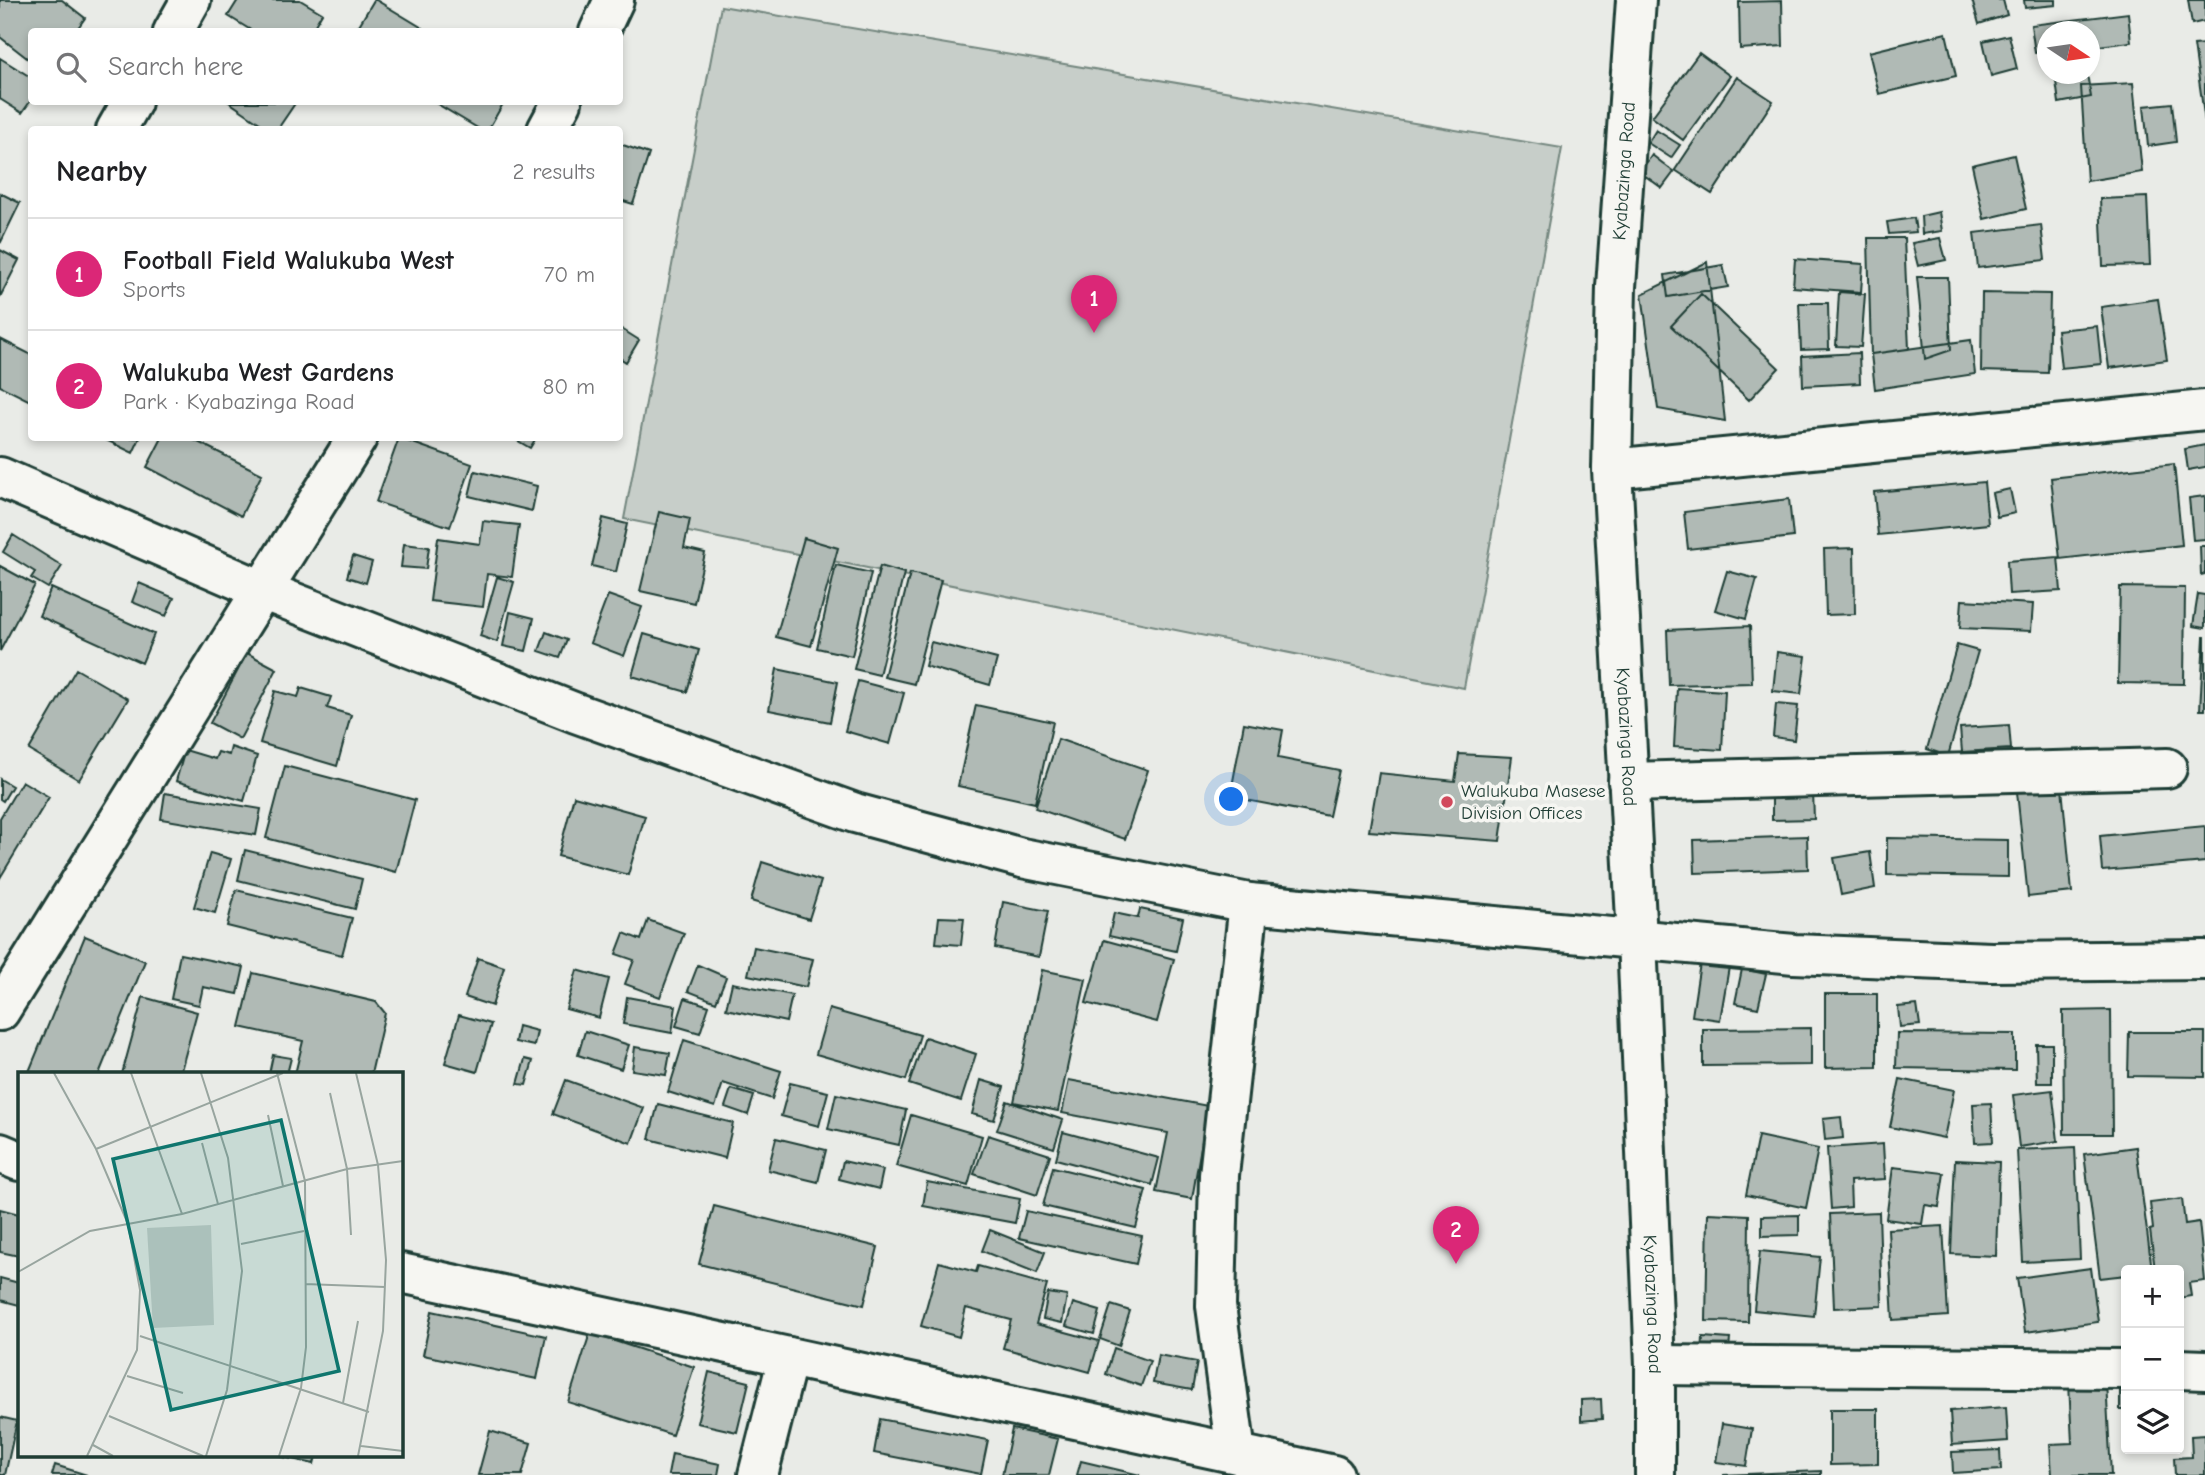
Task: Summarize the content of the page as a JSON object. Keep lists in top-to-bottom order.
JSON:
{
  "streets": {
    "street": ["Kyabazinga Road"]
  },
  "places": ["Walukuba Masese Division Offices"],
  "north": "right",
  "page": {
    "search": "Search here",
    "heading": ["Nearby", "2 results"],
    "list": [
      {
        "mark": "1",
        "name": "Football Field Walukuba West",
        "note": "Sports",
        "value": "70 m"
      },
      {
        "mark": "2",
        "name": "Walukuba West Gardens",
        "note": "Park · Kyabazinga Road",
        "value": "80 m"
      }
    ],
    "pins": ["1", "2"],
    "map_buttons": ["+", "−"]
  }
}
